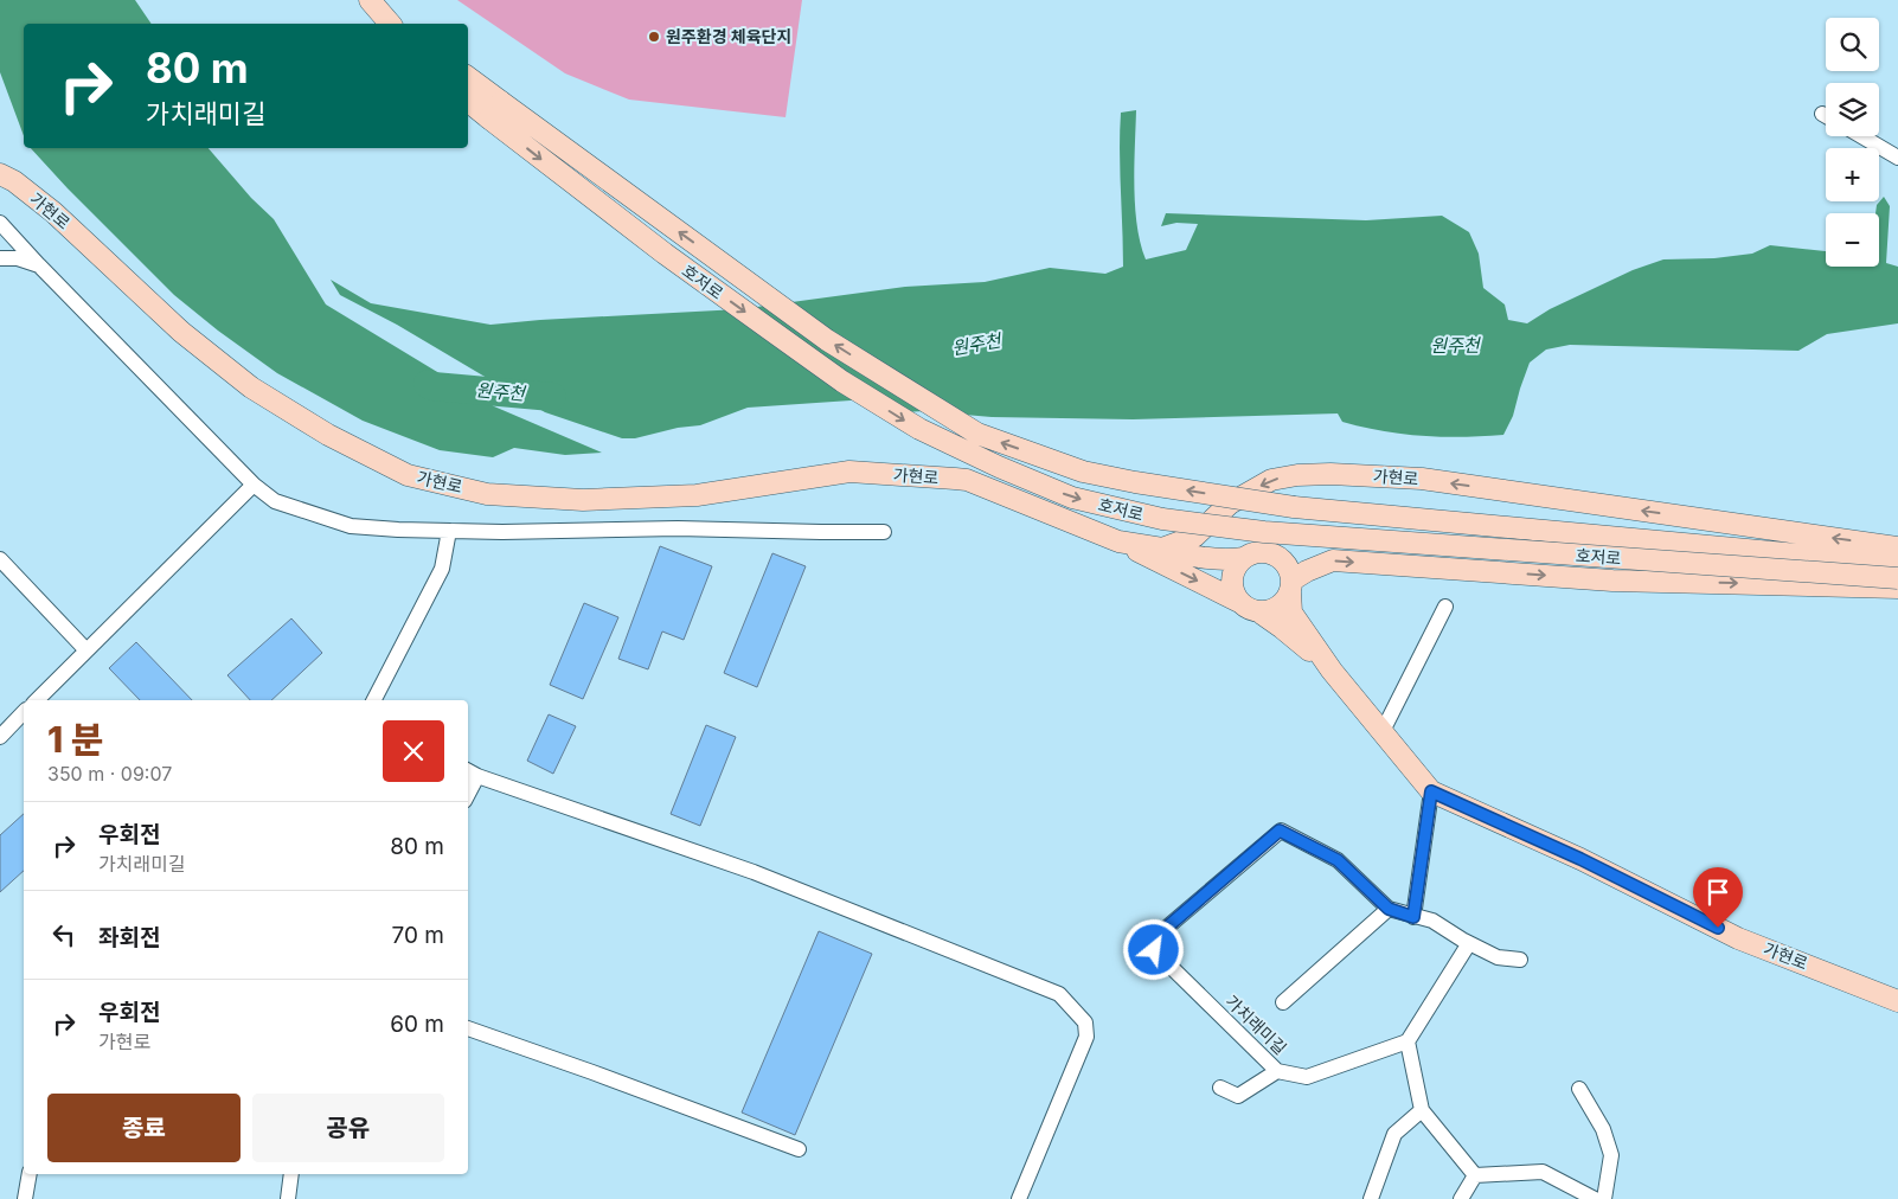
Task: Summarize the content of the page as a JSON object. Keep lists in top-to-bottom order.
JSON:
{
  "streets": {
    "street": ["가현로", "호저로", "가치래미길"]
  },
  "water": ["원주천"],
  "places": ["원주환경 체육단지"],
  "page": {
    "map_buttons": ["+", "−"],
    "turn": ["80 m", "가치래미길"],
    "heading": ["1 분", "350 m · 09:07"],
    "list": [
      {
        "name": "우회전",
        "note": "가치래미길",
        "value": "80 m"
      },
      {
        "name": "좌회전",
        "value": "70 m"
      },
      {
        "name": "우회전",
        "note": "가현로",
        "value": "60 m"
      }
    ],
    "buttons": ["종료", "공유"]
  }
}
